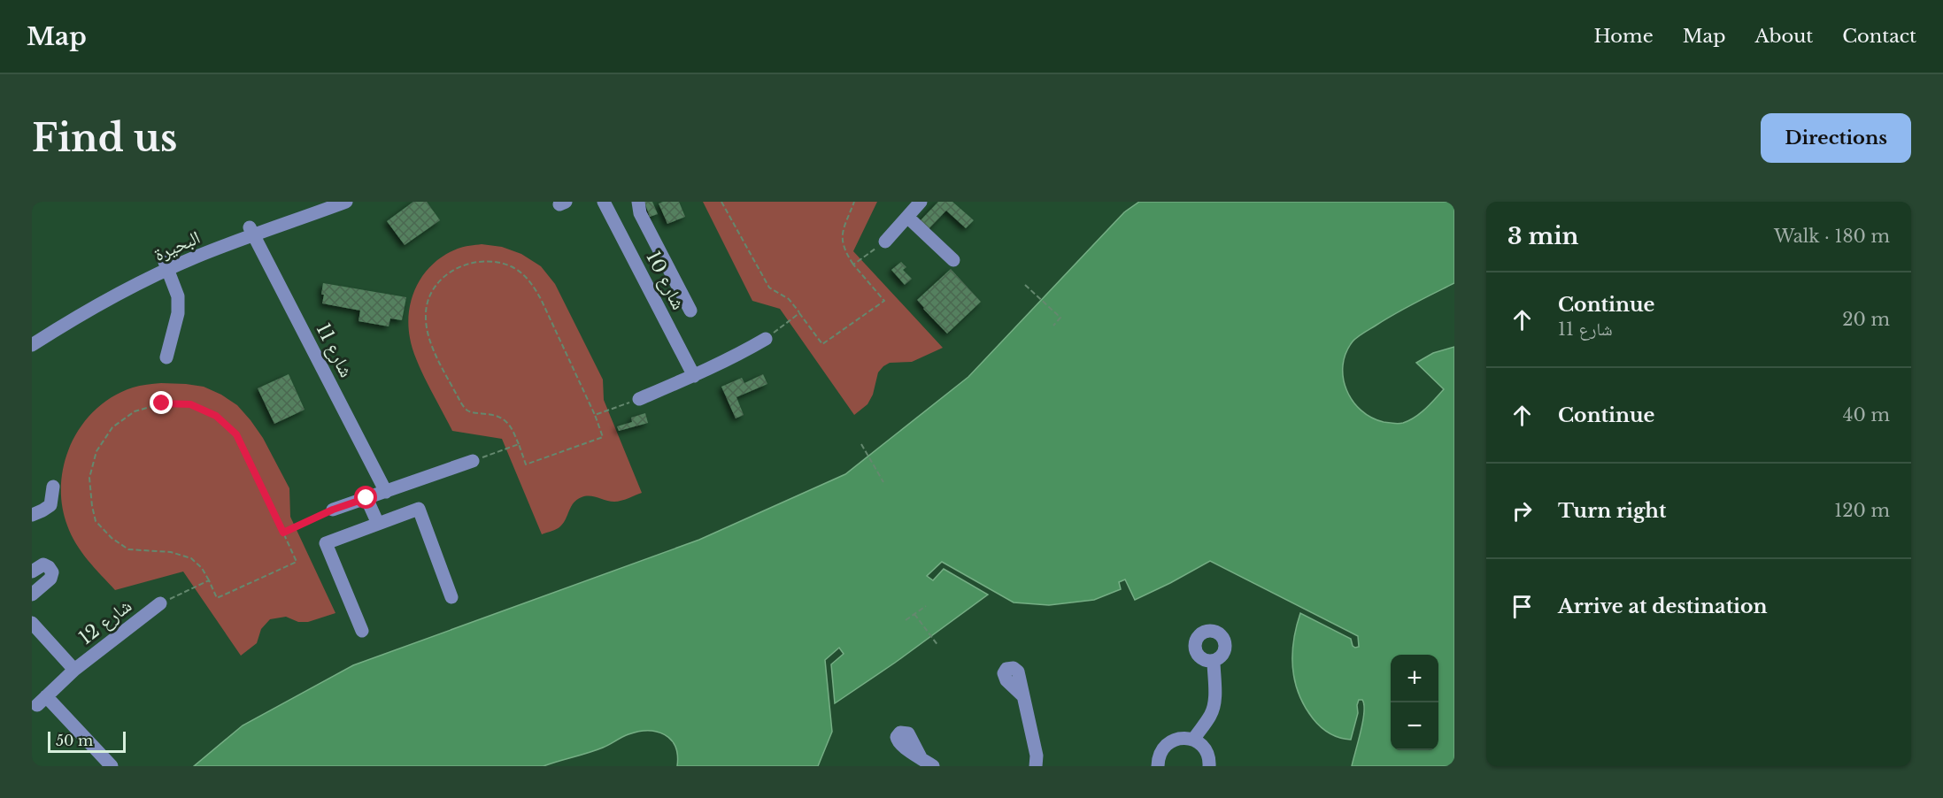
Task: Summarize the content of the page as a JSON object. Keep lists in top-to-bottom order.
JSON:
{
  "streets": {
    "street": [
      "البحيرة",
      "شارع 10",
      "شارع 11",
      "شارع 12"
    ]
  },
  "crossings": [
    ["البحيرة", "شارع 11"]
  ],
  "scale_bar": "50 m",
  "page": {
    "header": "Map",
    "nav": [
      "Home",
      "Map",
      "About",
      "Contact"
    ],
    "buttons": "Directions",
    "title": "Find us",
    "heading": ["3 min", "Walk · 180 m"],
    "list": [
      ["Continue", "شارع 11", "20 m"],
      ["Continue", "40 m"],
      ["Turn right", "120 m"],
      "Arrive at destination"
    ],
    "map_buttons": ["+", "−"],
    "scale": "50 m"
  }
}
